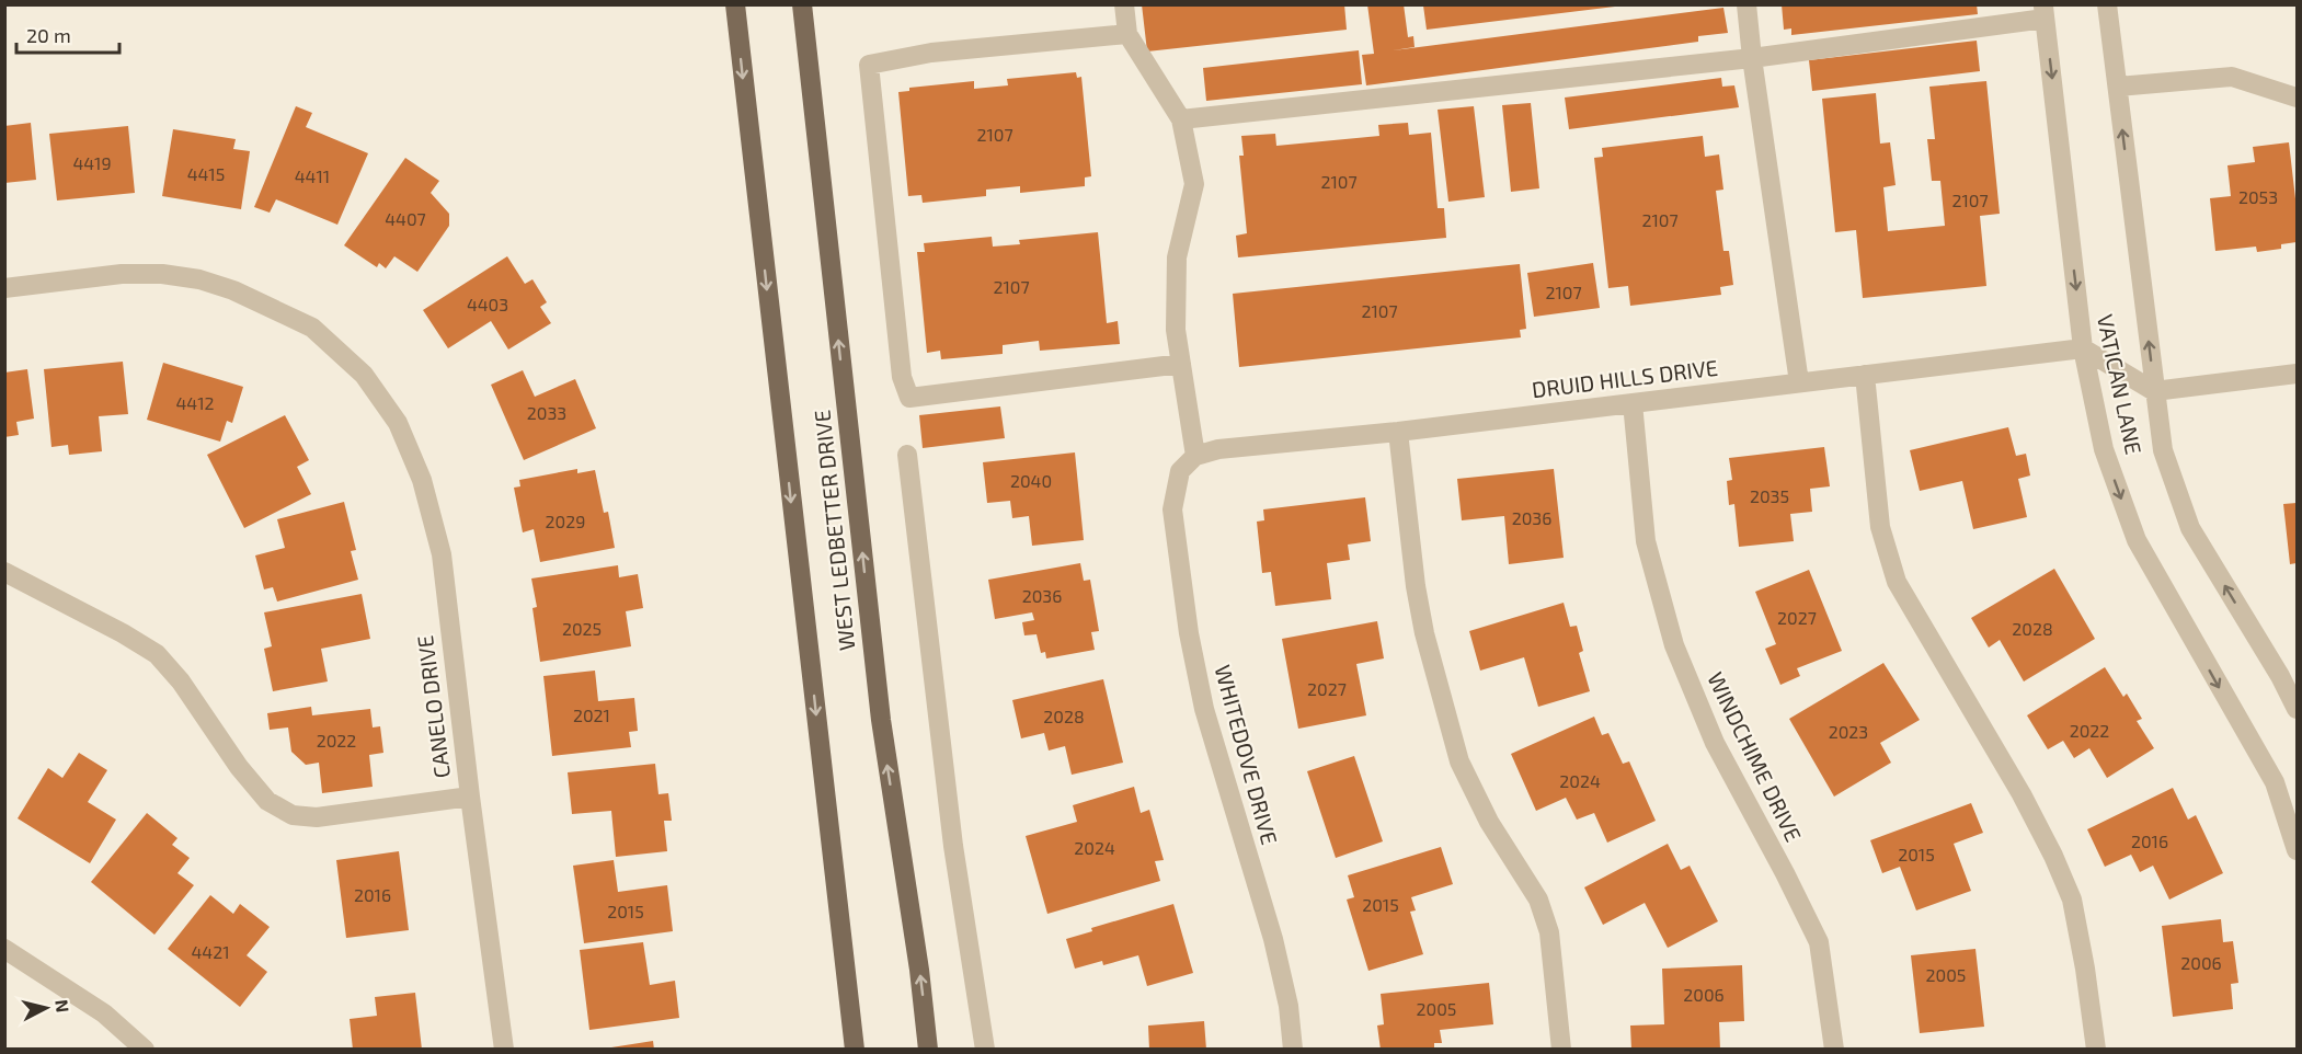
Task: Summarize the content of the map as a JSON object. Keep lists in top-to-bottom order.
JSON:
{
  "streets": {
    "main road": ["WEST LEDBETTER DRIVE"],
    "street": [
      "DRUID HILLS DRIVE",
      "VATICAN LANE",
      "CANELO DRIVE",
      "WHITEDOVE DRIVE",
      "WINDCHIME DRIVE"
    ]
  },
  "crossings": [
    ["DRUID HILLS DRIVE", "VATICAN LANE"],
    ["DRUID HILLS DRIVE", "WHITEDOVE DRIVE"],
    ["DRUID HILLS DRIVE", "WINDCHIME DRIVE"]
  ],
  "house_numbers": [
    "2107",
    "4419",
    "4415",
    "4411",
    "2107",
    "2053",
    "2107",
    "4407",
    "2107",
    "2107",
    "2107",
    "4403",
    "2107",
    "4412",
    "2033",
    "2040",
    "2035",
    "2036",
    "2029",
    "2036",
    "2027",
    "2025",
    "2028",
    "2027",
    "2021",
    "2028",
    "2022",
    "2023",
    "2022",
    "2024",
    "2016",
    "2024",
    "2015",
    "2016",
    "2015",
    "2015",
    "4421",
    "2006",
    "2005",
    "2006",
    "2005"
  ],
  "scale_bar": "20 m",
  "north": "right"
}
